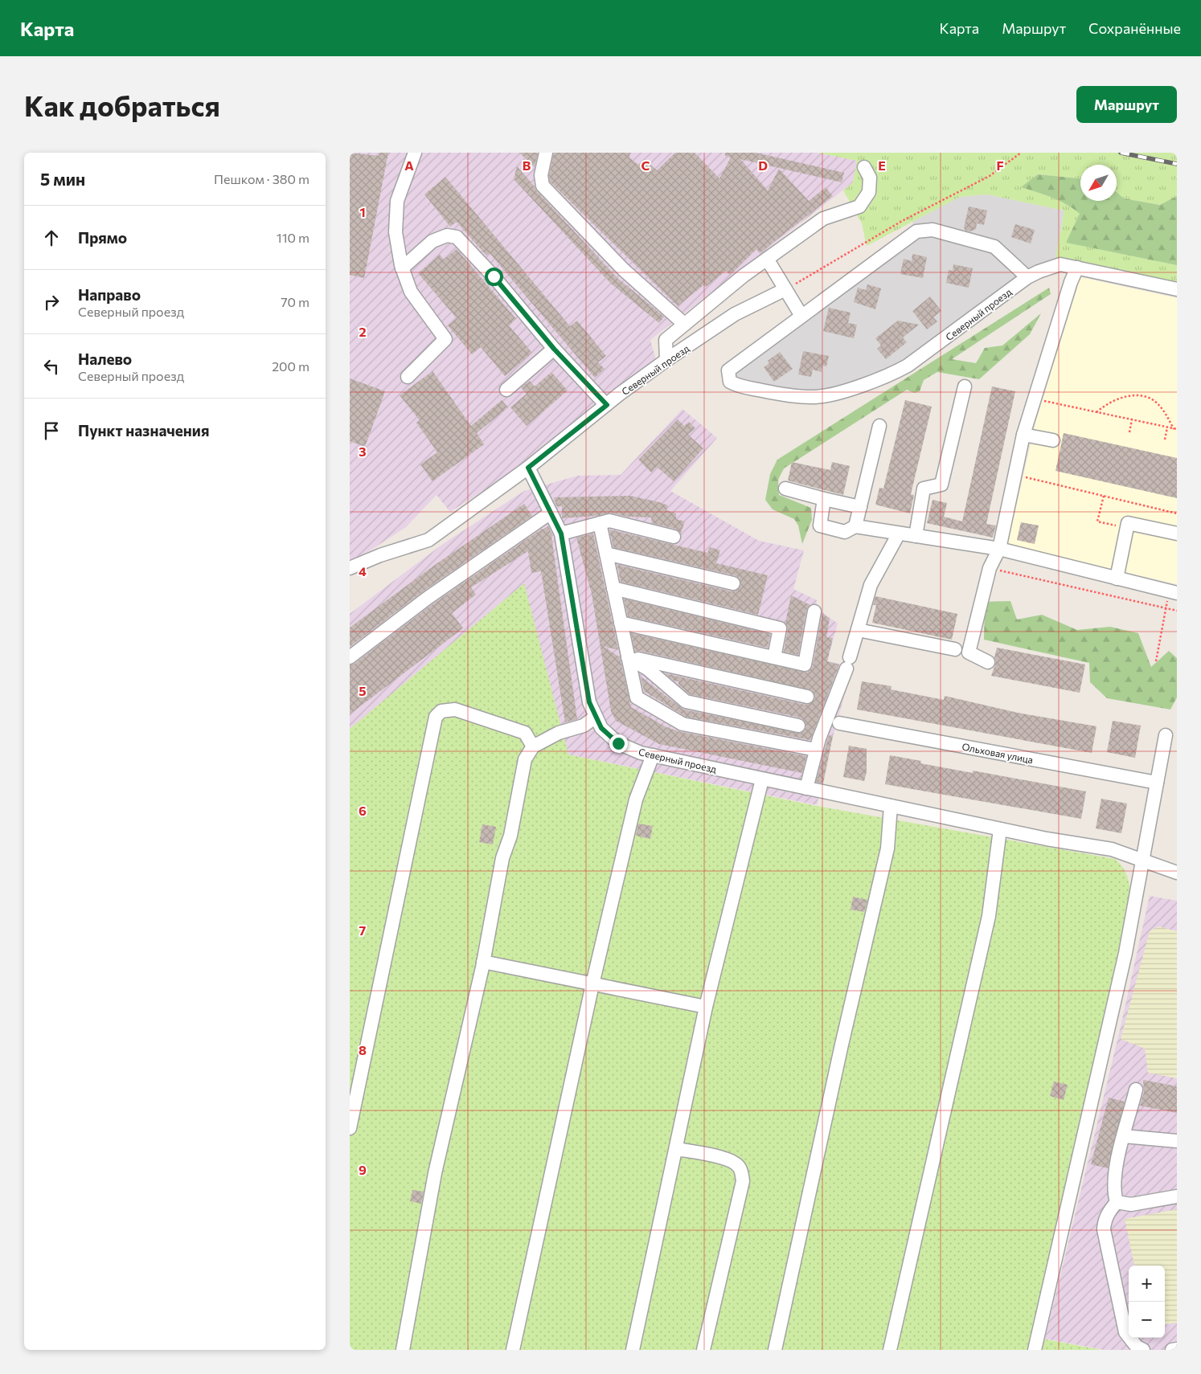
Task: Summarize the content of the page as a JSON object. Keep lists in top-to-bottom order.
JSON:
{
  "streets": {
    "street": ["Северный проезд", "Ольховая улица"]
  },
  "north": "bottom left",
  "page": {
    "header": "Карта",
    "nav": ["Карта", "Маршрут", "Сохранённые"],
    "buttons": "Маршрут",
    "title": "Как добраться",
    "heading": ["5 мин", "Пешком · 380 m"],
    "list": [
      ["Прямо", "110 m"],
      ["Направо", "Северный проезд", "70 m"],
      ["Налево", "Северный проезд", "200 m"],
      "Пункт назначения"
    ],
    "map_buttons": ["+", "−"]
  },
  "grid": {
    "columns": [
      "A",
      "B",
      "C",
      "D",
      "E",
      "F"
    ],
    "rows": [
      "1",
      "2",
      "3",
      "4",
      "5",
      "6",
      "7",
      "8",
      "9"
    ]
  }
}
